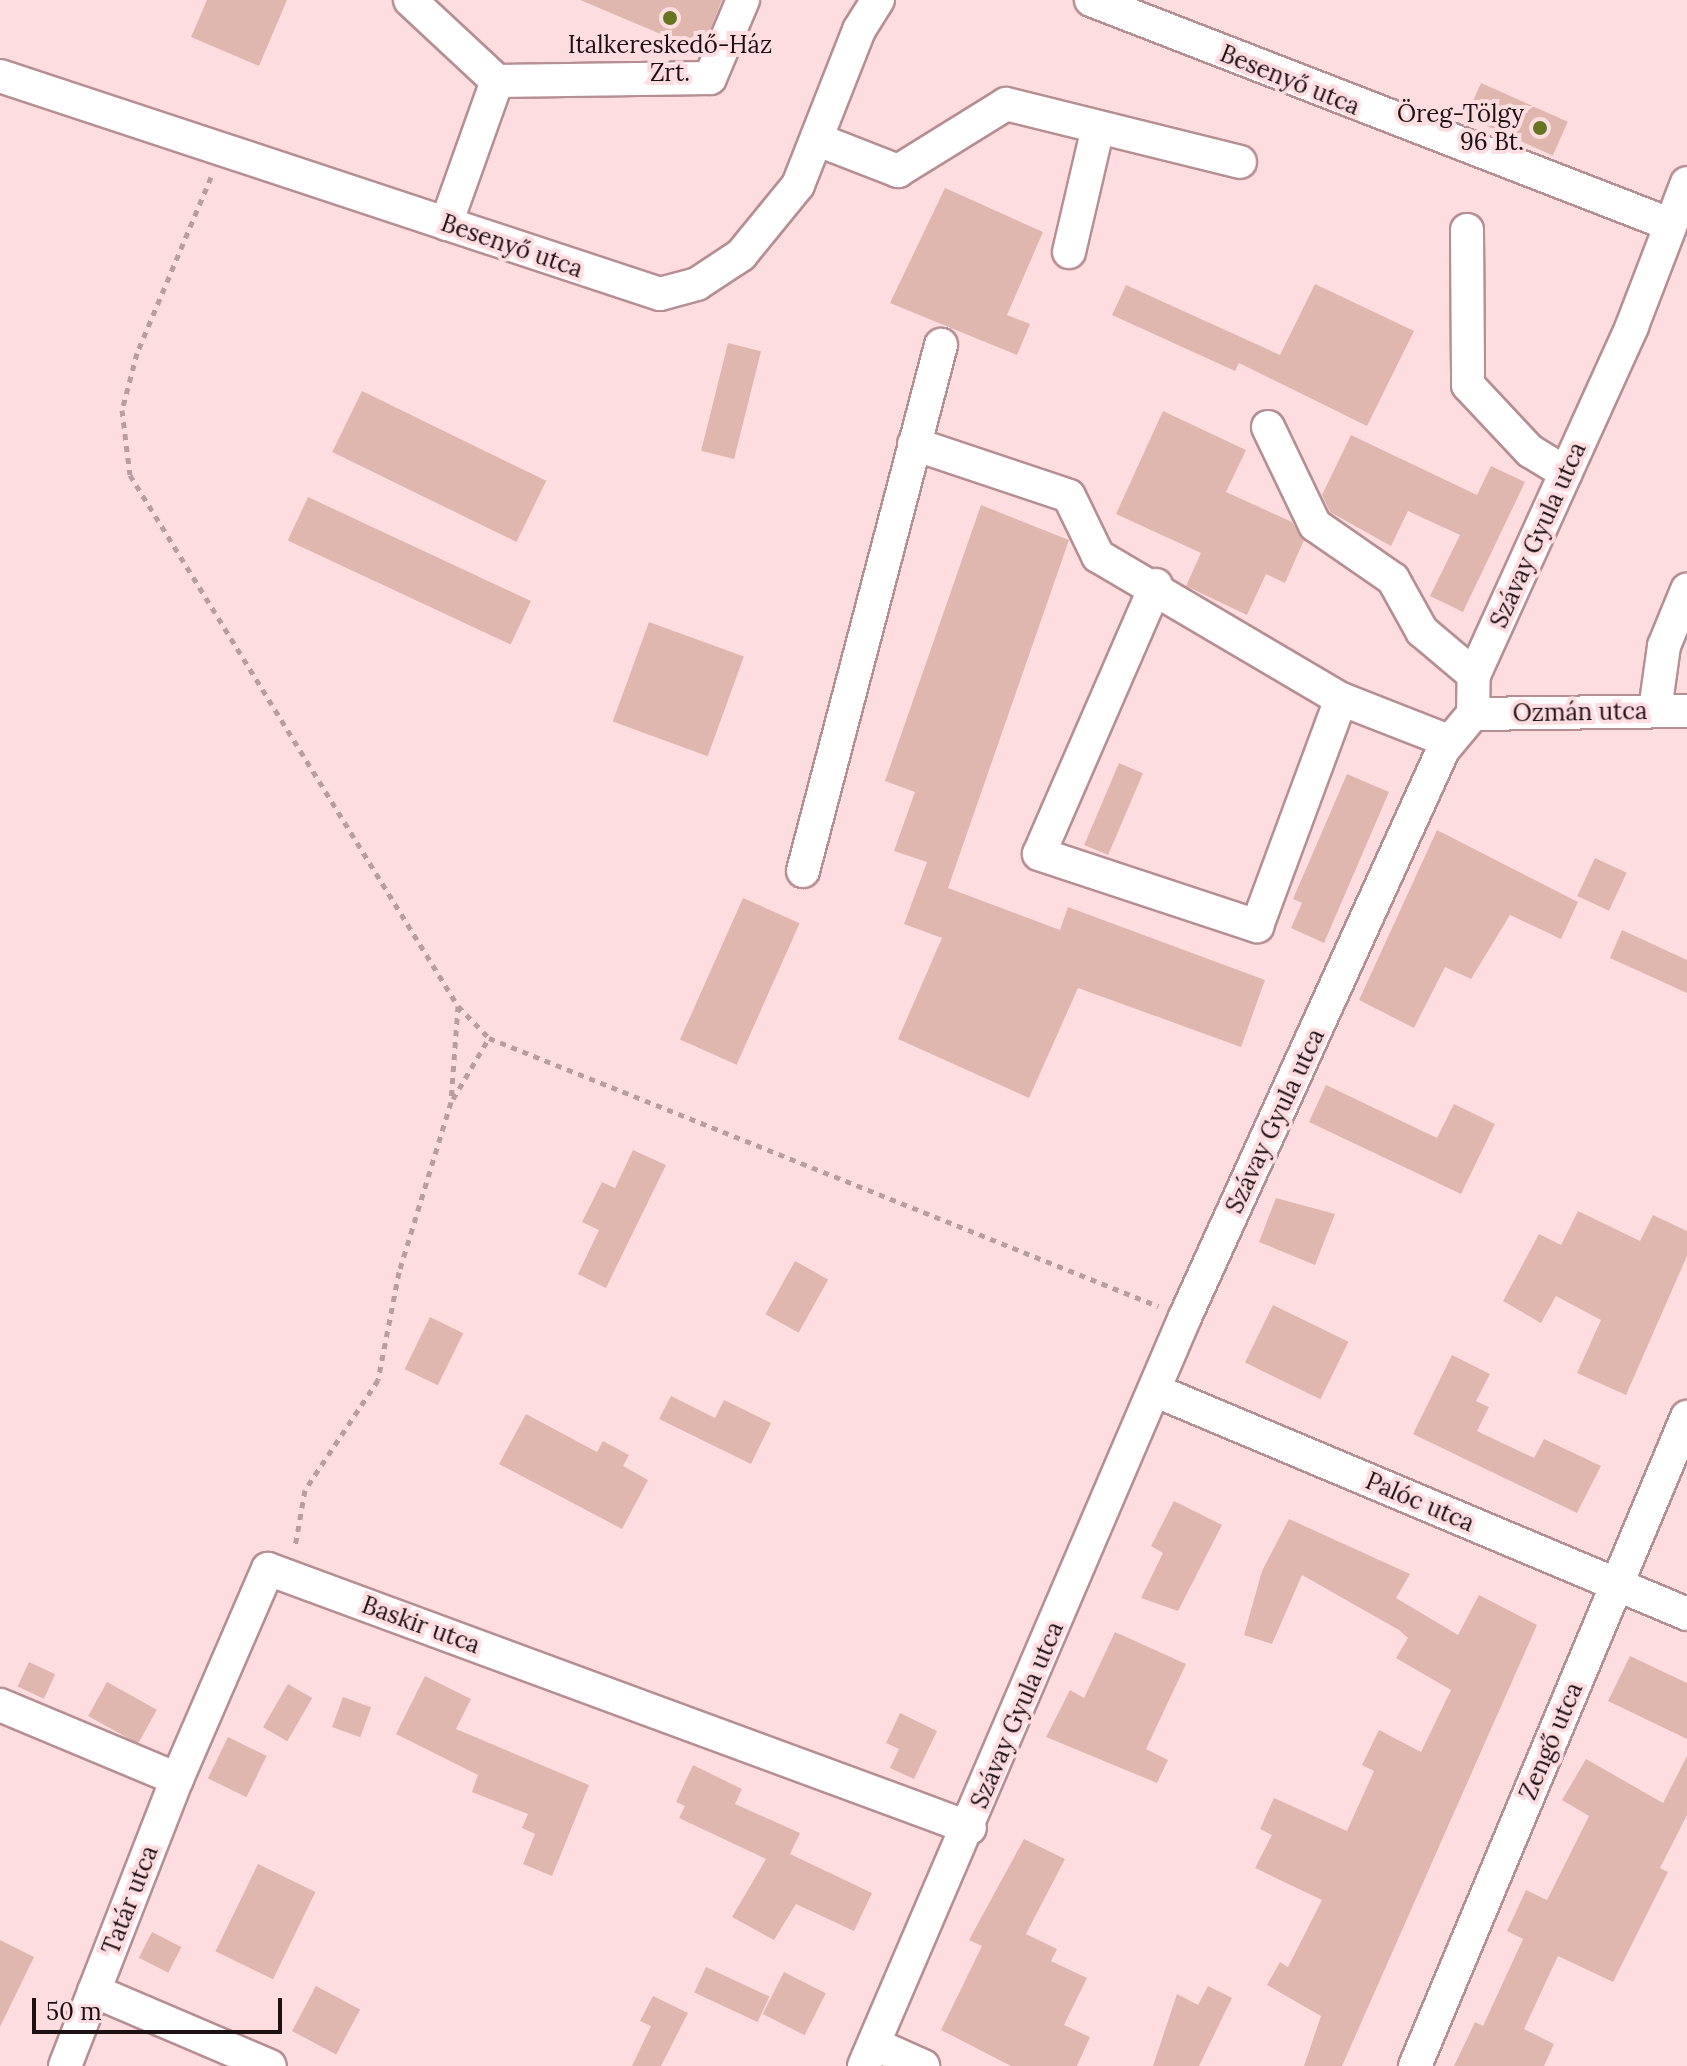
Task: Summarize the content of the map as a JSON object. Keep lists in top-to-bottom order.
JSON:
{
  "streets": {
    "street": [
      "Besenyő utca",
      "Szávay Gyula utca",
      "Ozmán utca",
      "Palóc utca",
      "Baskir utca",
      "Zengő utca",
      "Tatár utca"
    ]
  },
  "crossings": [
    ["Besenyő utca", "Szávay Gyula utca"],
    ["Szávay Gyula utca", "Ozmán utca"],
    ["Szávay Gyula utca", "Palóc utca"],
    ["Szávay Gyula utca", "Baskir utca"],
    ["Palóc utca", "Zengő utca"]
  ],
  "places": ["Italkereskedő-Ház Zrt.", "Öreg-Tölgy 96 Bt."],
  "scale_bar": "50 m"
}
